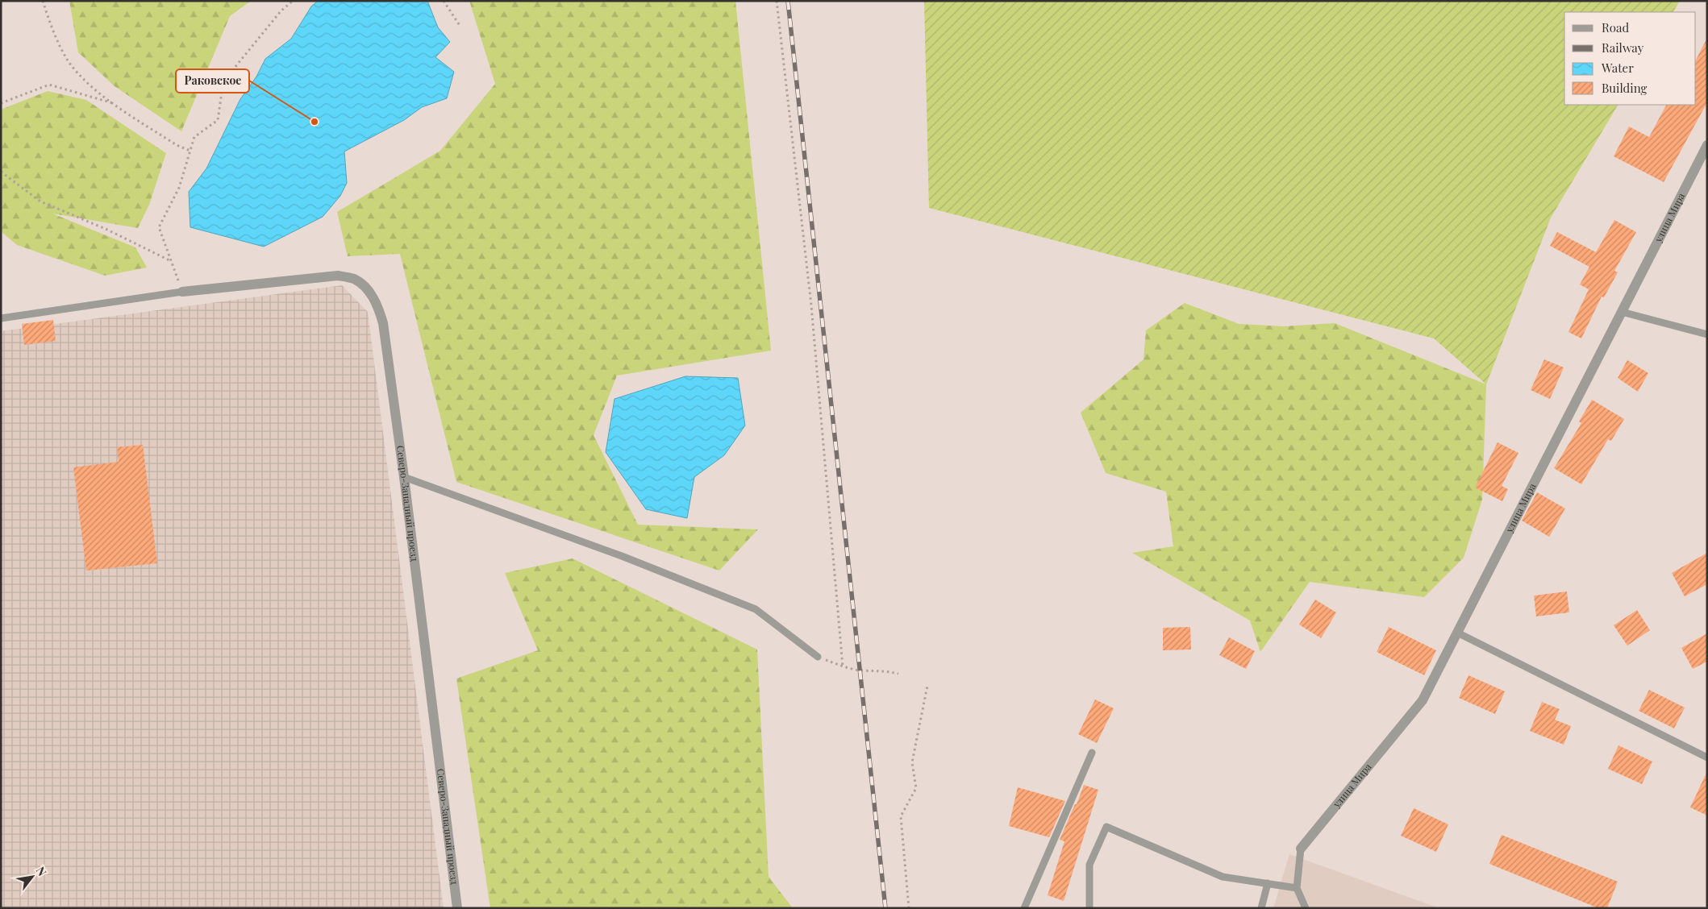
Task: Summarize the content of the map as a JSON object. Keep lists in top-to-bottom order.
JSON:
{
  "streets": {
    "street": ["улица Мира", "Северо-Западный проезд"]
  },
  "places": ["Раковское"],
  "legend": [
    "Road",
    "Railway",
    "Water",
    "Building"
  ],
  "north": "top right"
}
